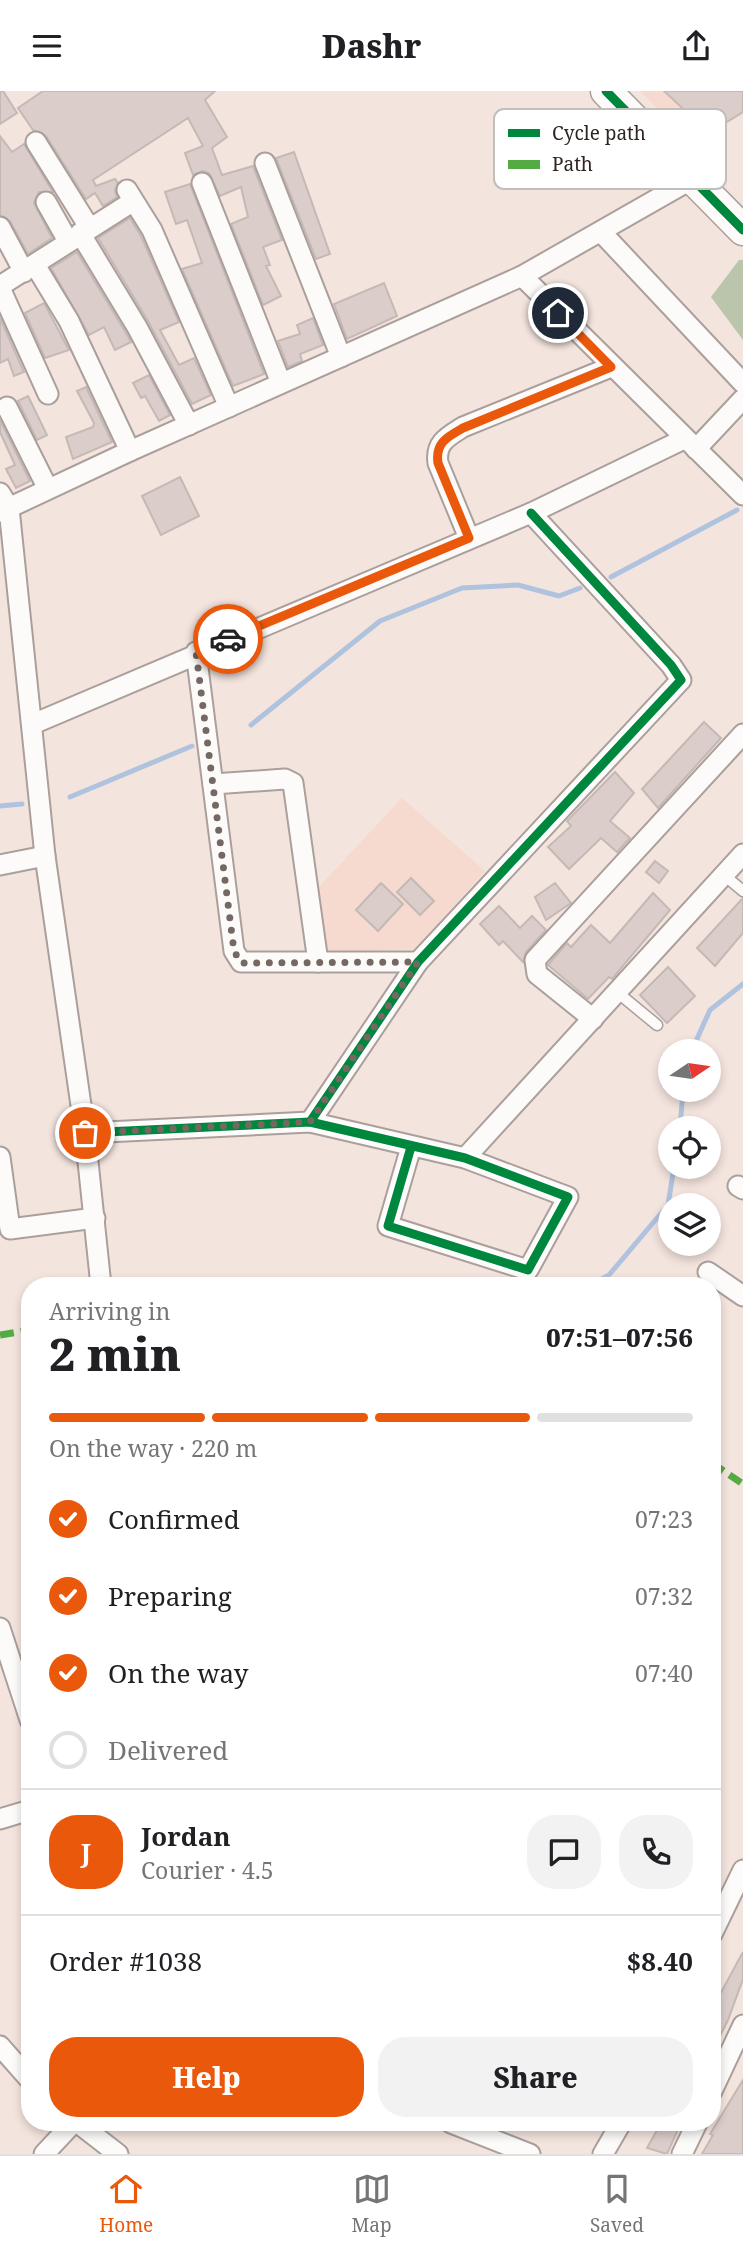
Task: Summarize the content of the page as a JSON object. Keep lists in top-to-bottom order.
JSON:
{
  "legend": ["Cycle path", "Path"],
  "north": "right",
  "page": {
    "header": "Dashr",
    "heading": ["2 min", "Arriving in", "07:51–07:56"],
    "panel": [
      "Jordan",
      "Courier · 4.5",
      "Order #1038",
      "$8.40"
    ],
    "bar": "On the way · 220 m",
    "list": [
      ["Confirmed", "07:23"],
      ["Preparing", "07:32"],
      ["On the way", "07:40"],
      "Delivered"
    ],
    "round": "J",
    "buttons": ["Help", "Share"],
    "tabs": ["Home", "Map", "Saved"]
  }
}
